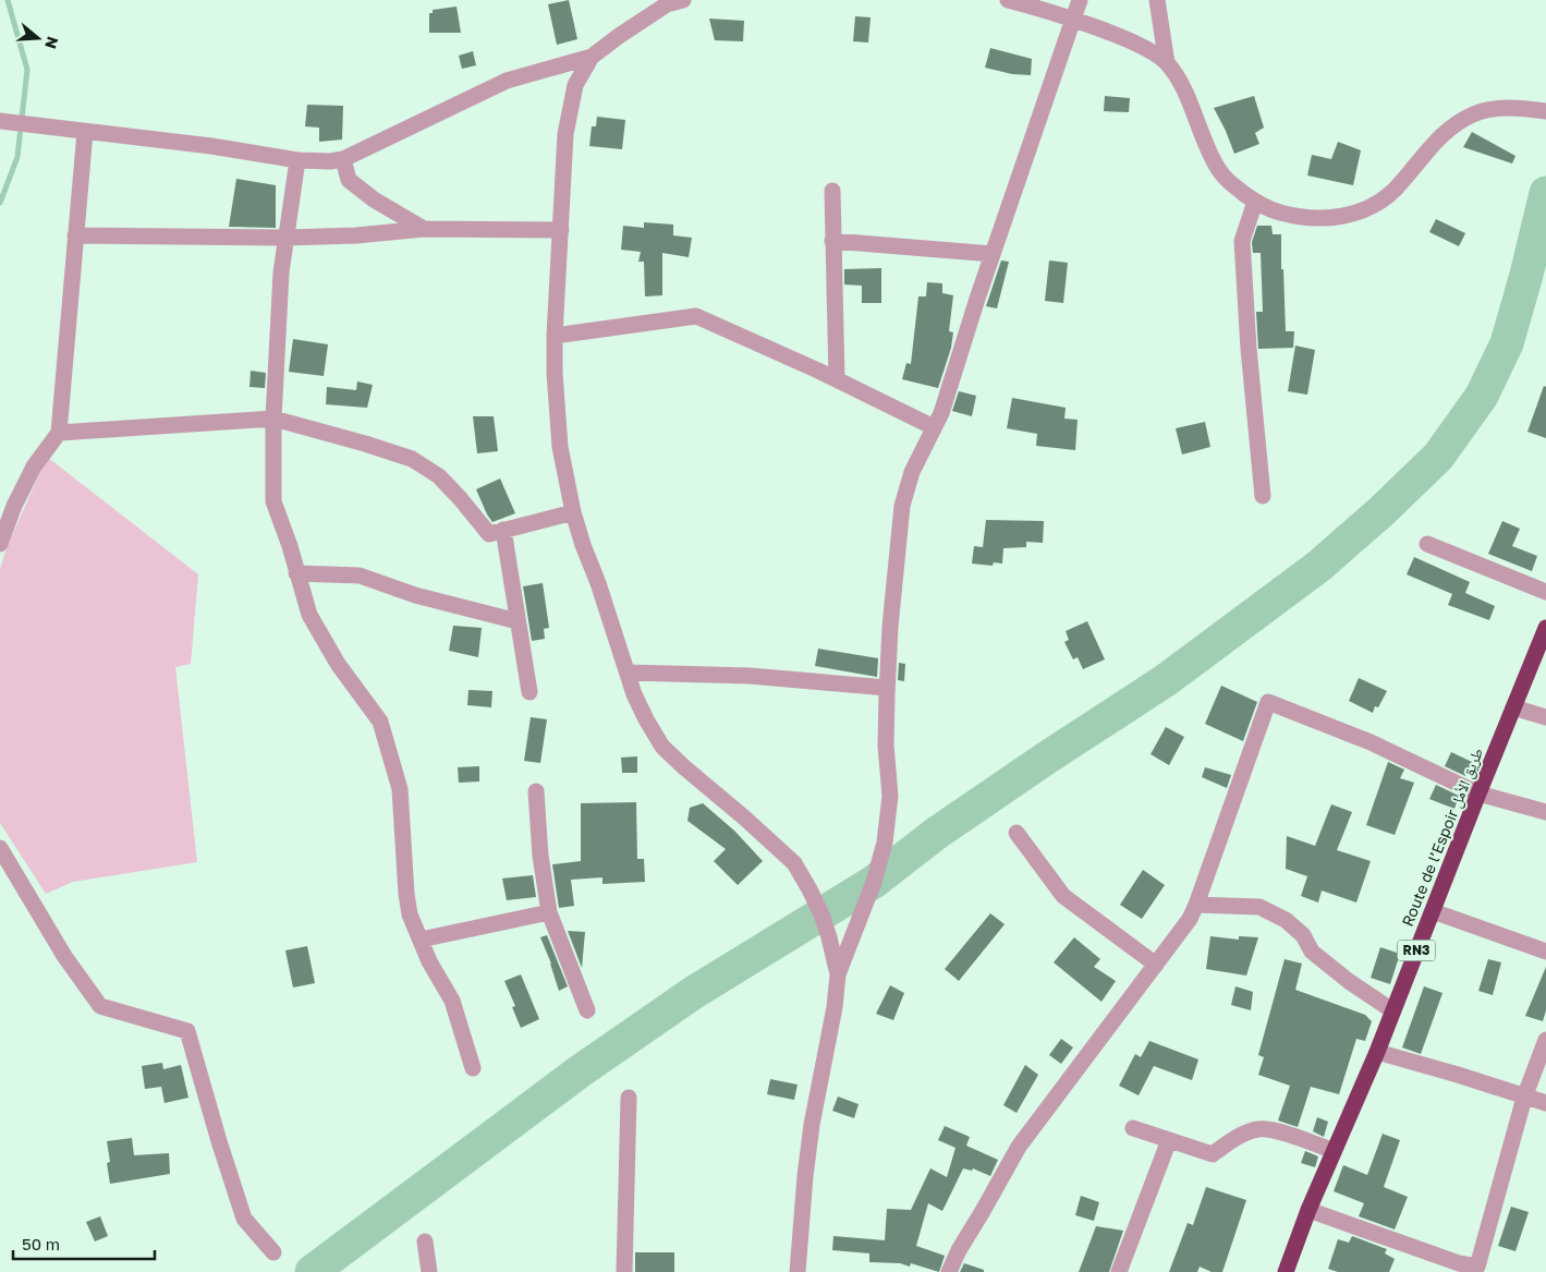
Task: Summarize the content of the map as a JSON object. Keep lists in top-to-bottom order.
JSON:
{
  "streets": {
    "highway": ["Route de l’Espoir طريق الأمل", "RN3"]
  },
  "scale_bar": "50 m",
  "north": "right"
}
